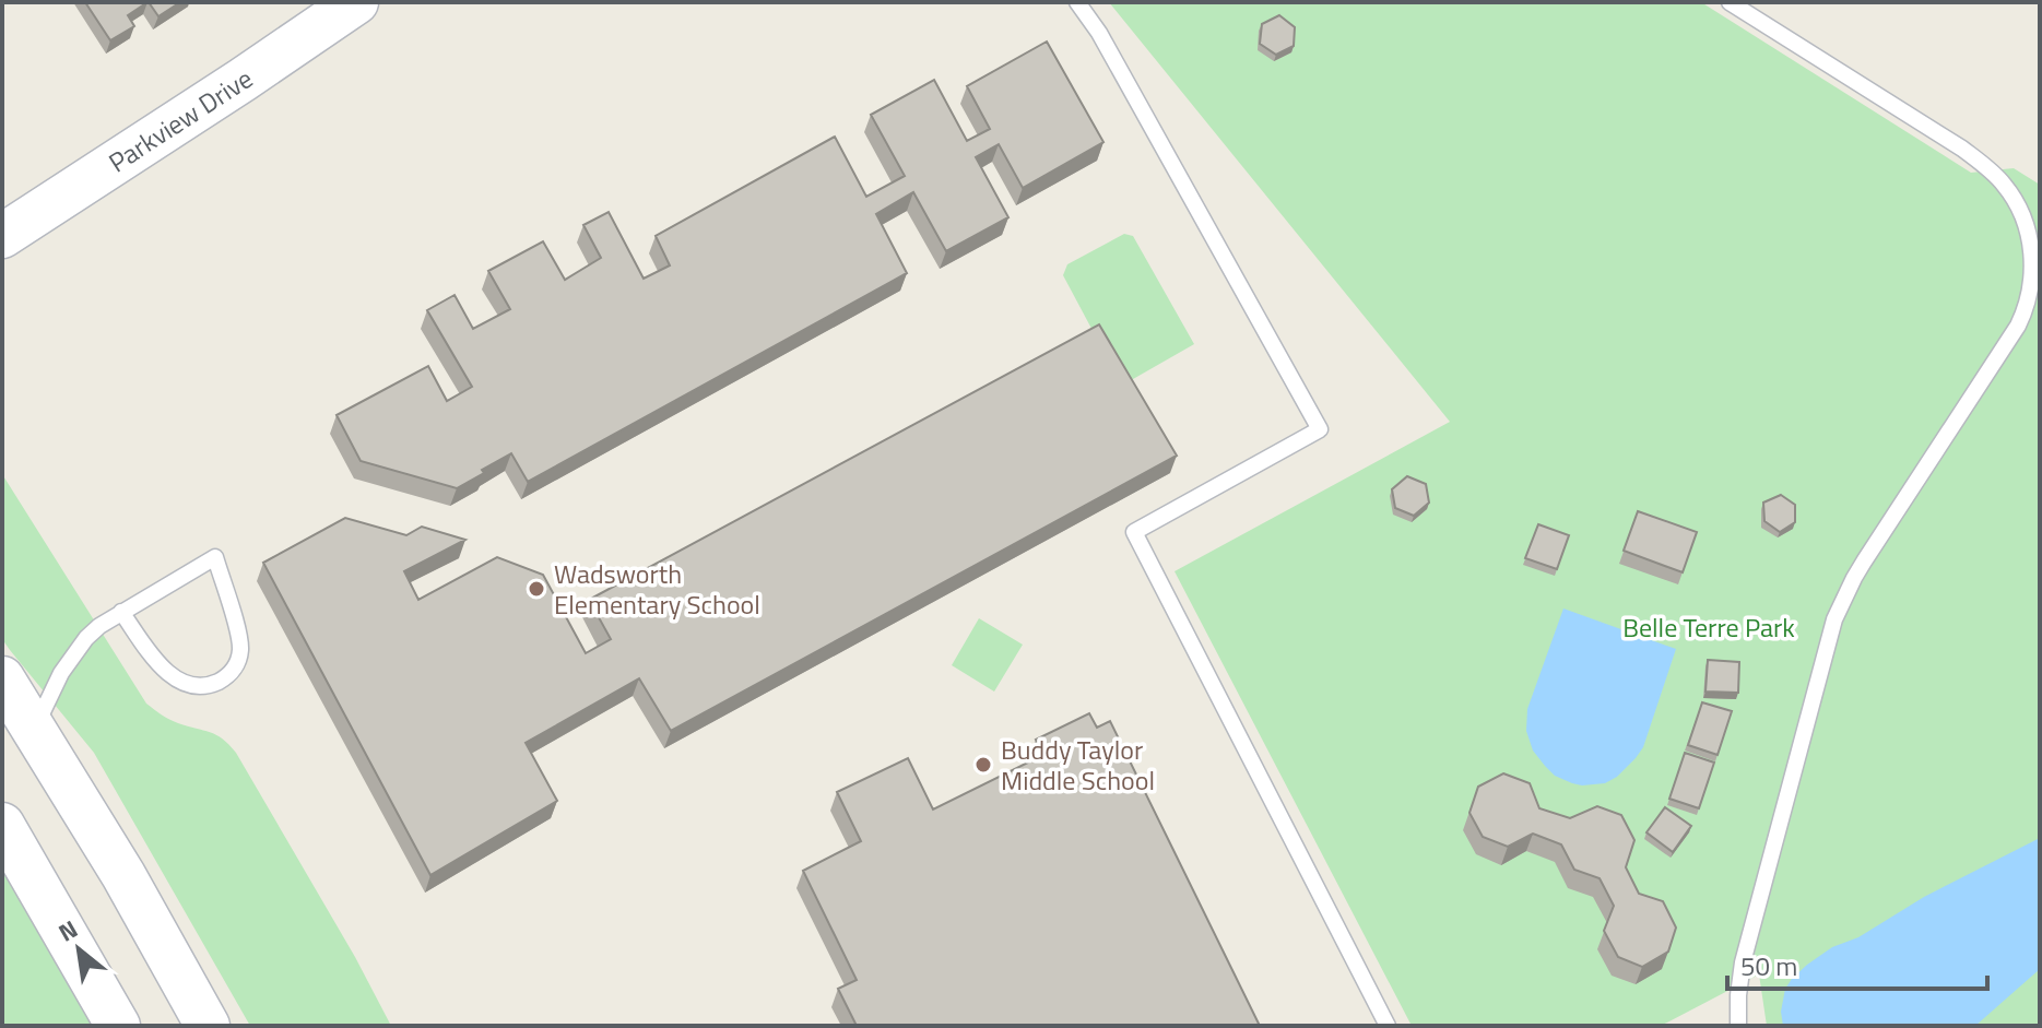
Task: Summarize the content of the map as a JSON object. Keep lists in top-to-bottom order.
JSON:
{
  "streets": {
    "main road": ["Parkview Drive"]
  },
  "parks": ["Belle Terre Park"],
  "places": ["Wadsworth Elementary School", "Buddy Taylor Middle School"],
  "scale_bar": "50 m",
  "north": "top left"
}
